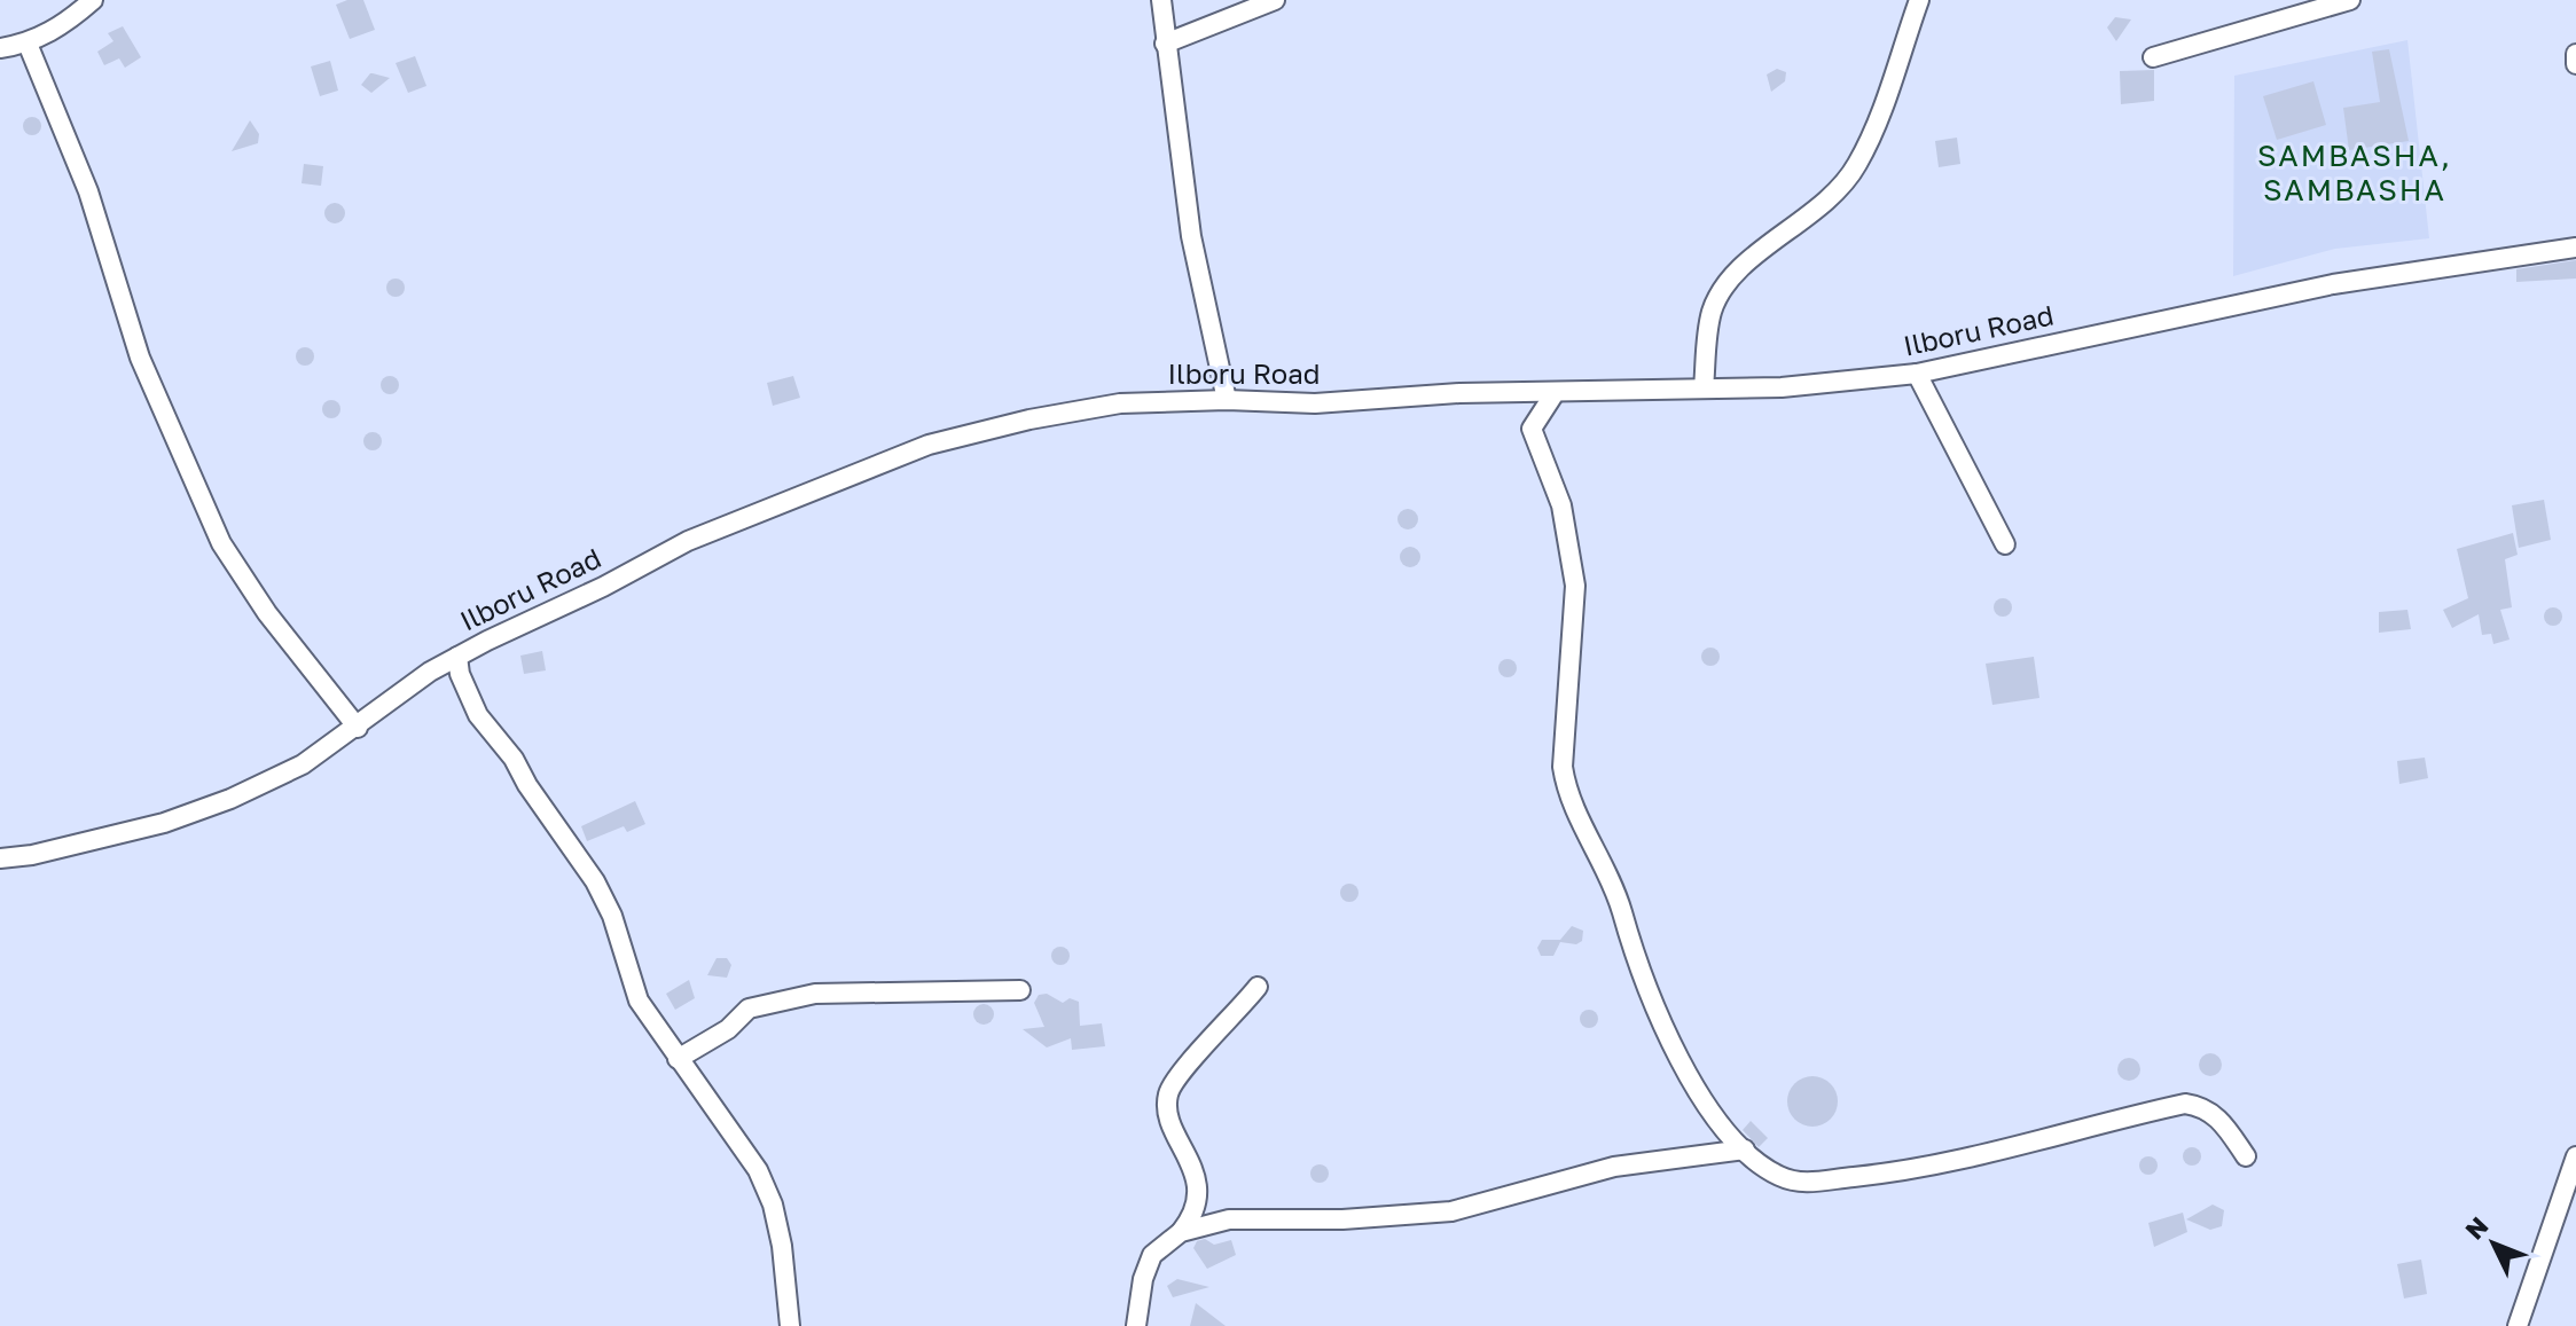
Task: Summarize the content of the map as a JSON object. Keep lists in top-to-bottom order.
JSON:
{
  "streets": {
    "street": ["Ilboru Road"]
  },
  "districts": ["SAMBASHA, SAMBASHA"],
  "north": "top left"
}
